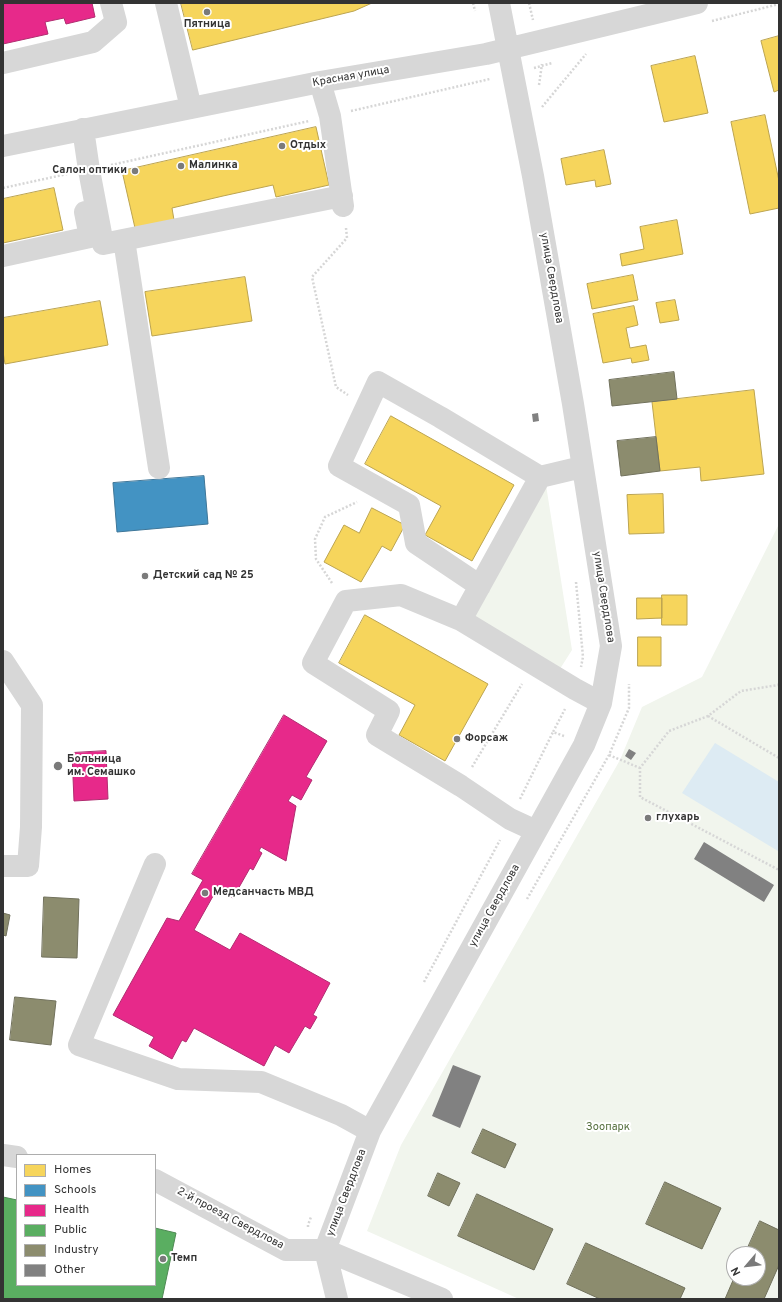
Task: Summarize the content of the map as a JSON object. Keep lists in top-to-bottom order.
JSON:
{
  "streets": {
    "street": ["Красная улица", "улица Свердлова", "2-й проезд Свердлова"]
  },
  "crossings": [
    ["Красная улица", "улица Свердлова"],
    ["улица Свердлова", "2-й проезд Свердлова"]
  ],
  "parks": ["Зоопарк"],
  "places": [
    "Пятница",
    "Отдых",
    "Малинка",
    "Салон оптики",
    "Детский сад № 25",
    "Форсаж",
    "Больница им. Семашко",
    "глухарь",
    "Медсанчасть МВД",
    "Темп"
  ],
  "legend": [
    "Homes",
    "Schools",
    "Health",
    "Public",
    "Industry",
    "Other"
  ],
  "north": "bottom left"
}
